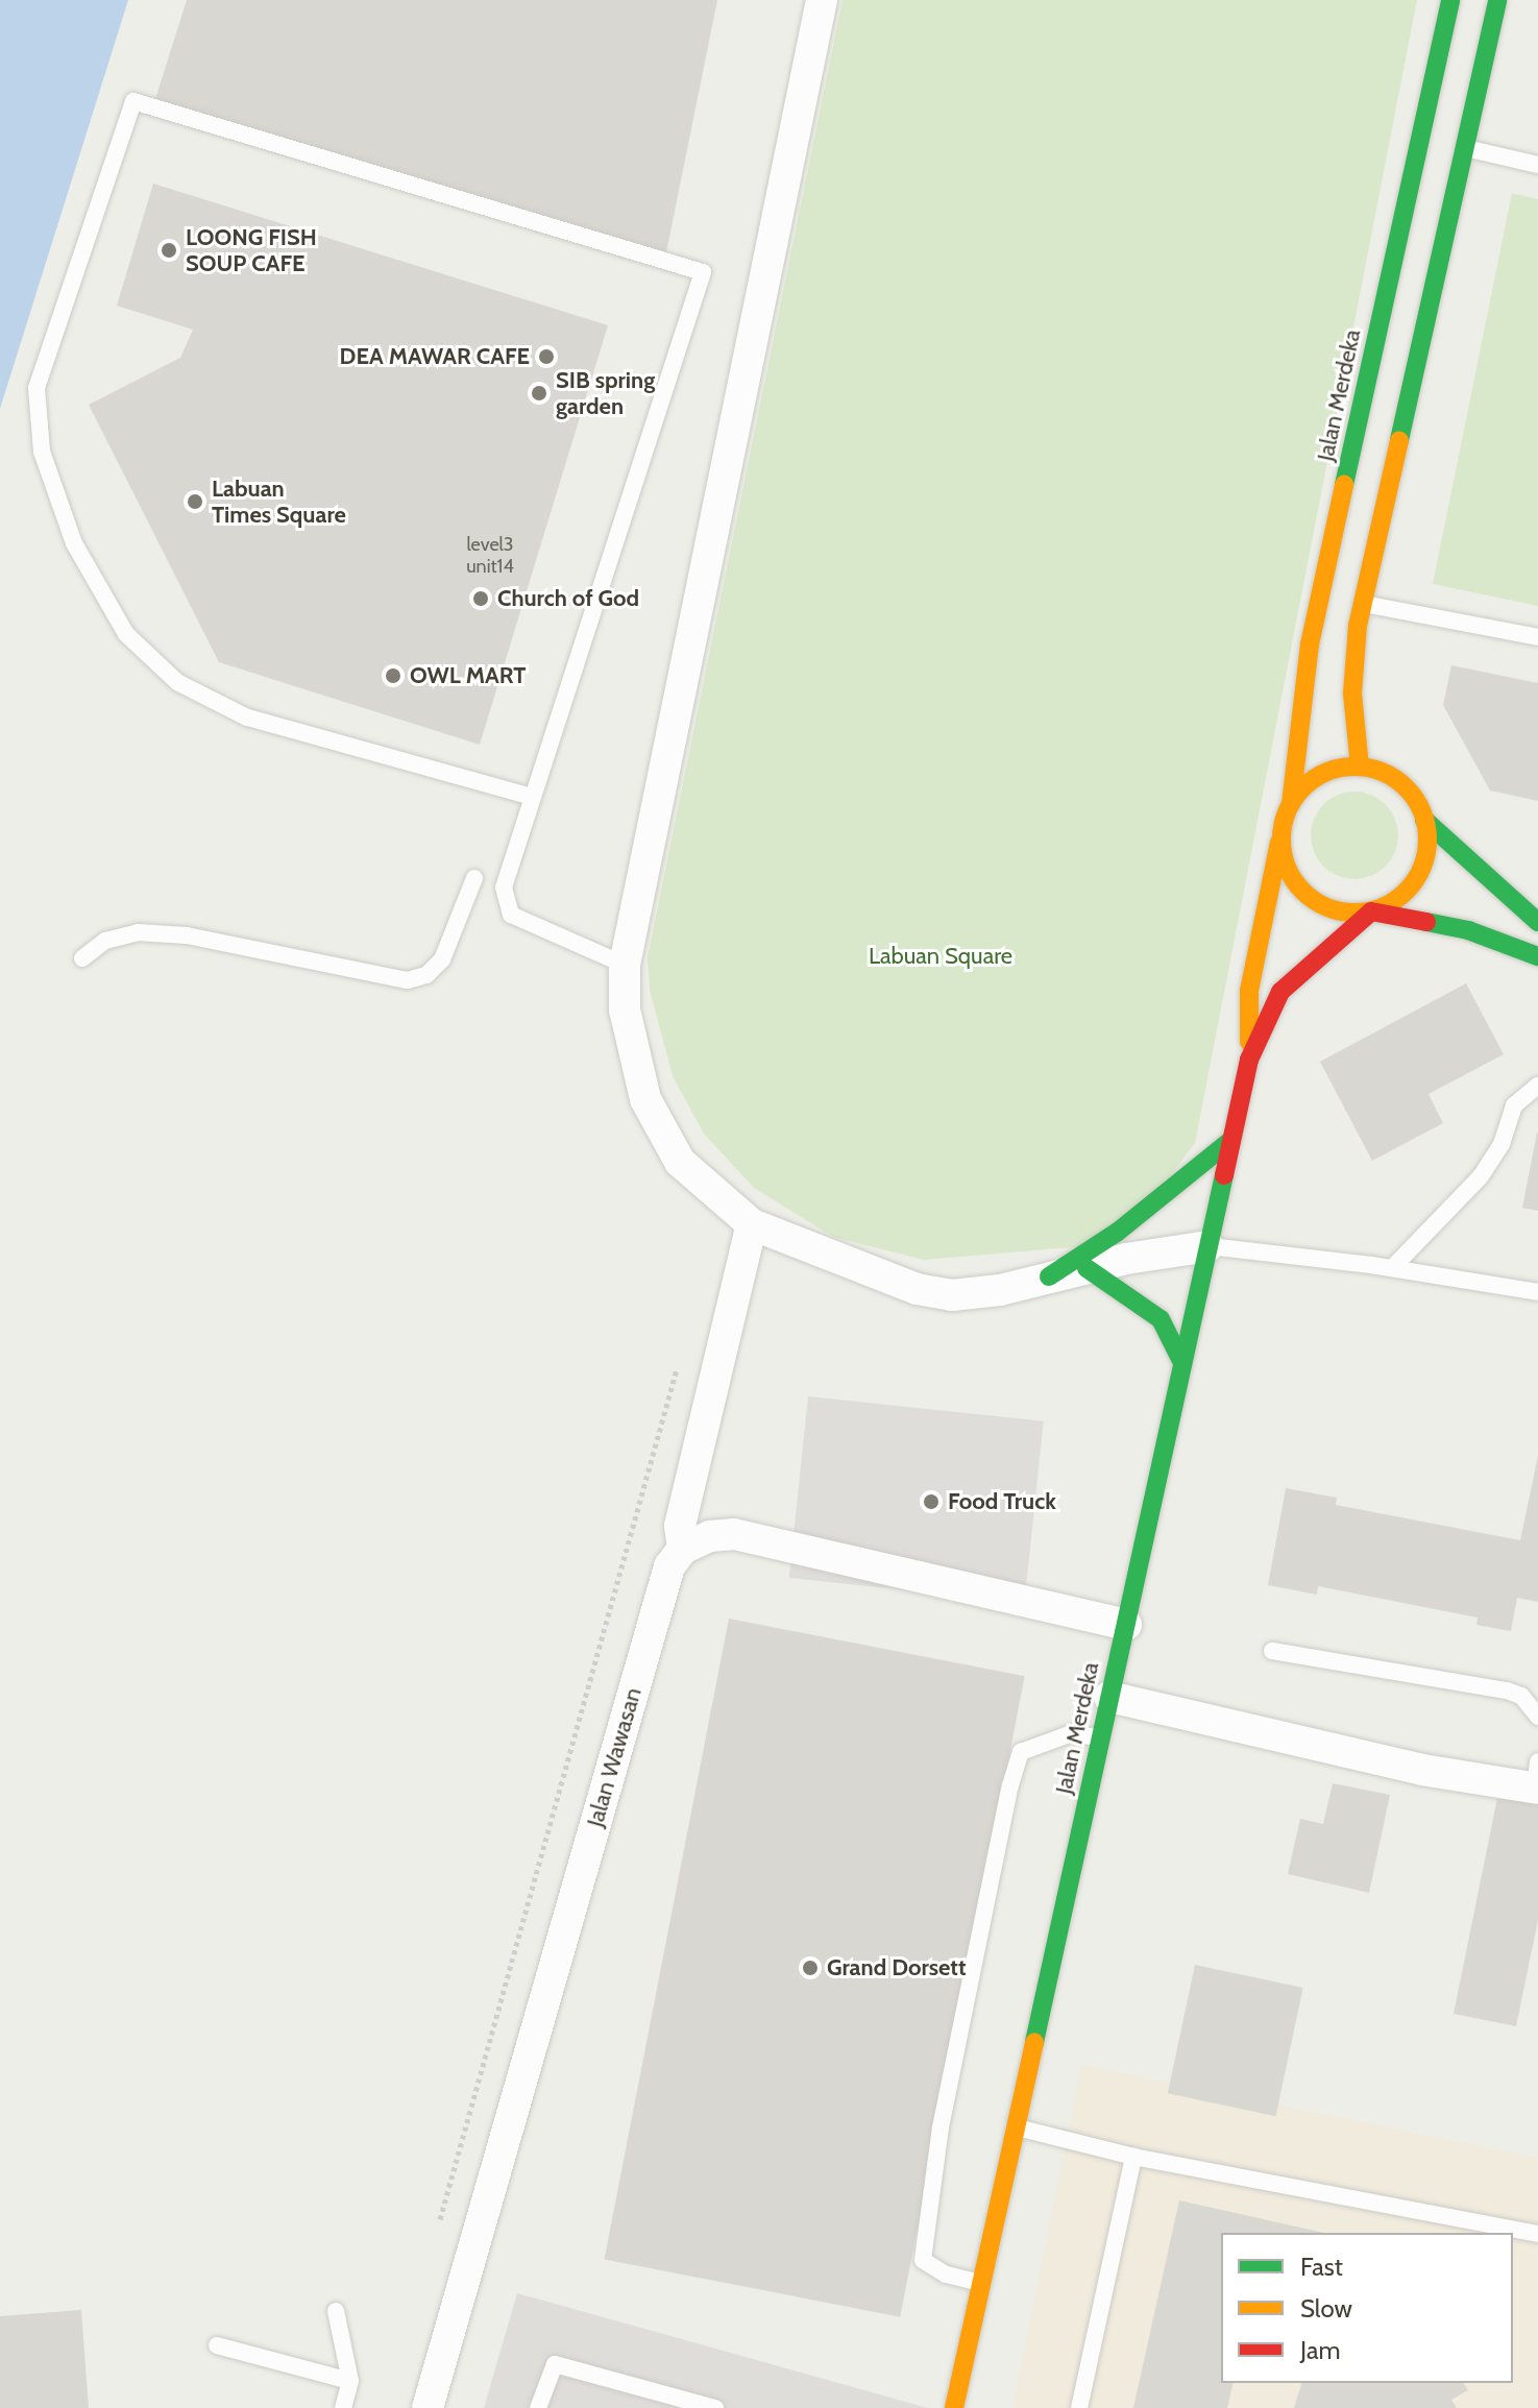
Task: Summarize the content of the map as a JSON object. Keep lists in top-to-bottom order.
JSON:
{
  "streets": {
    "main road": ["Jalan Merdeka"],
    "street": ["Jalan Wawasan"]
  },
  "parks": ["Labuan Square"],
  "places": [
    "LOONG FISH SOUP CAFE",
    "DEA MAWAR CAFE",
    "SIB spring garden",
    "Labuan Times Square",
    "Church of God",
    "OWL MART",
    "Food Truck",
    "Grand Dorsett"
  ],
  "house_numbers": ["level3 unit14"],
  "legend": ["Fast", "Slow", "Jam"]
}
